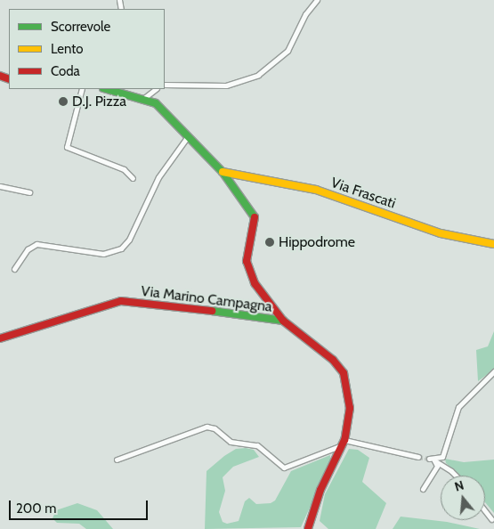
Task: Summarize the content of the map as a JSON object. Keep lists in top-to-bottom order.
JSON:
{
  "streets": {
    "main road": ["Via Frascati", "Via Marino Campagna"]
  },
  "places": ["D.J. Pizza", "Hippodrome"],
  "legend": ["Scorrevole", "Lento", "Coda"],
  "scale_bar": "200 m",
  "north": "top"
}
